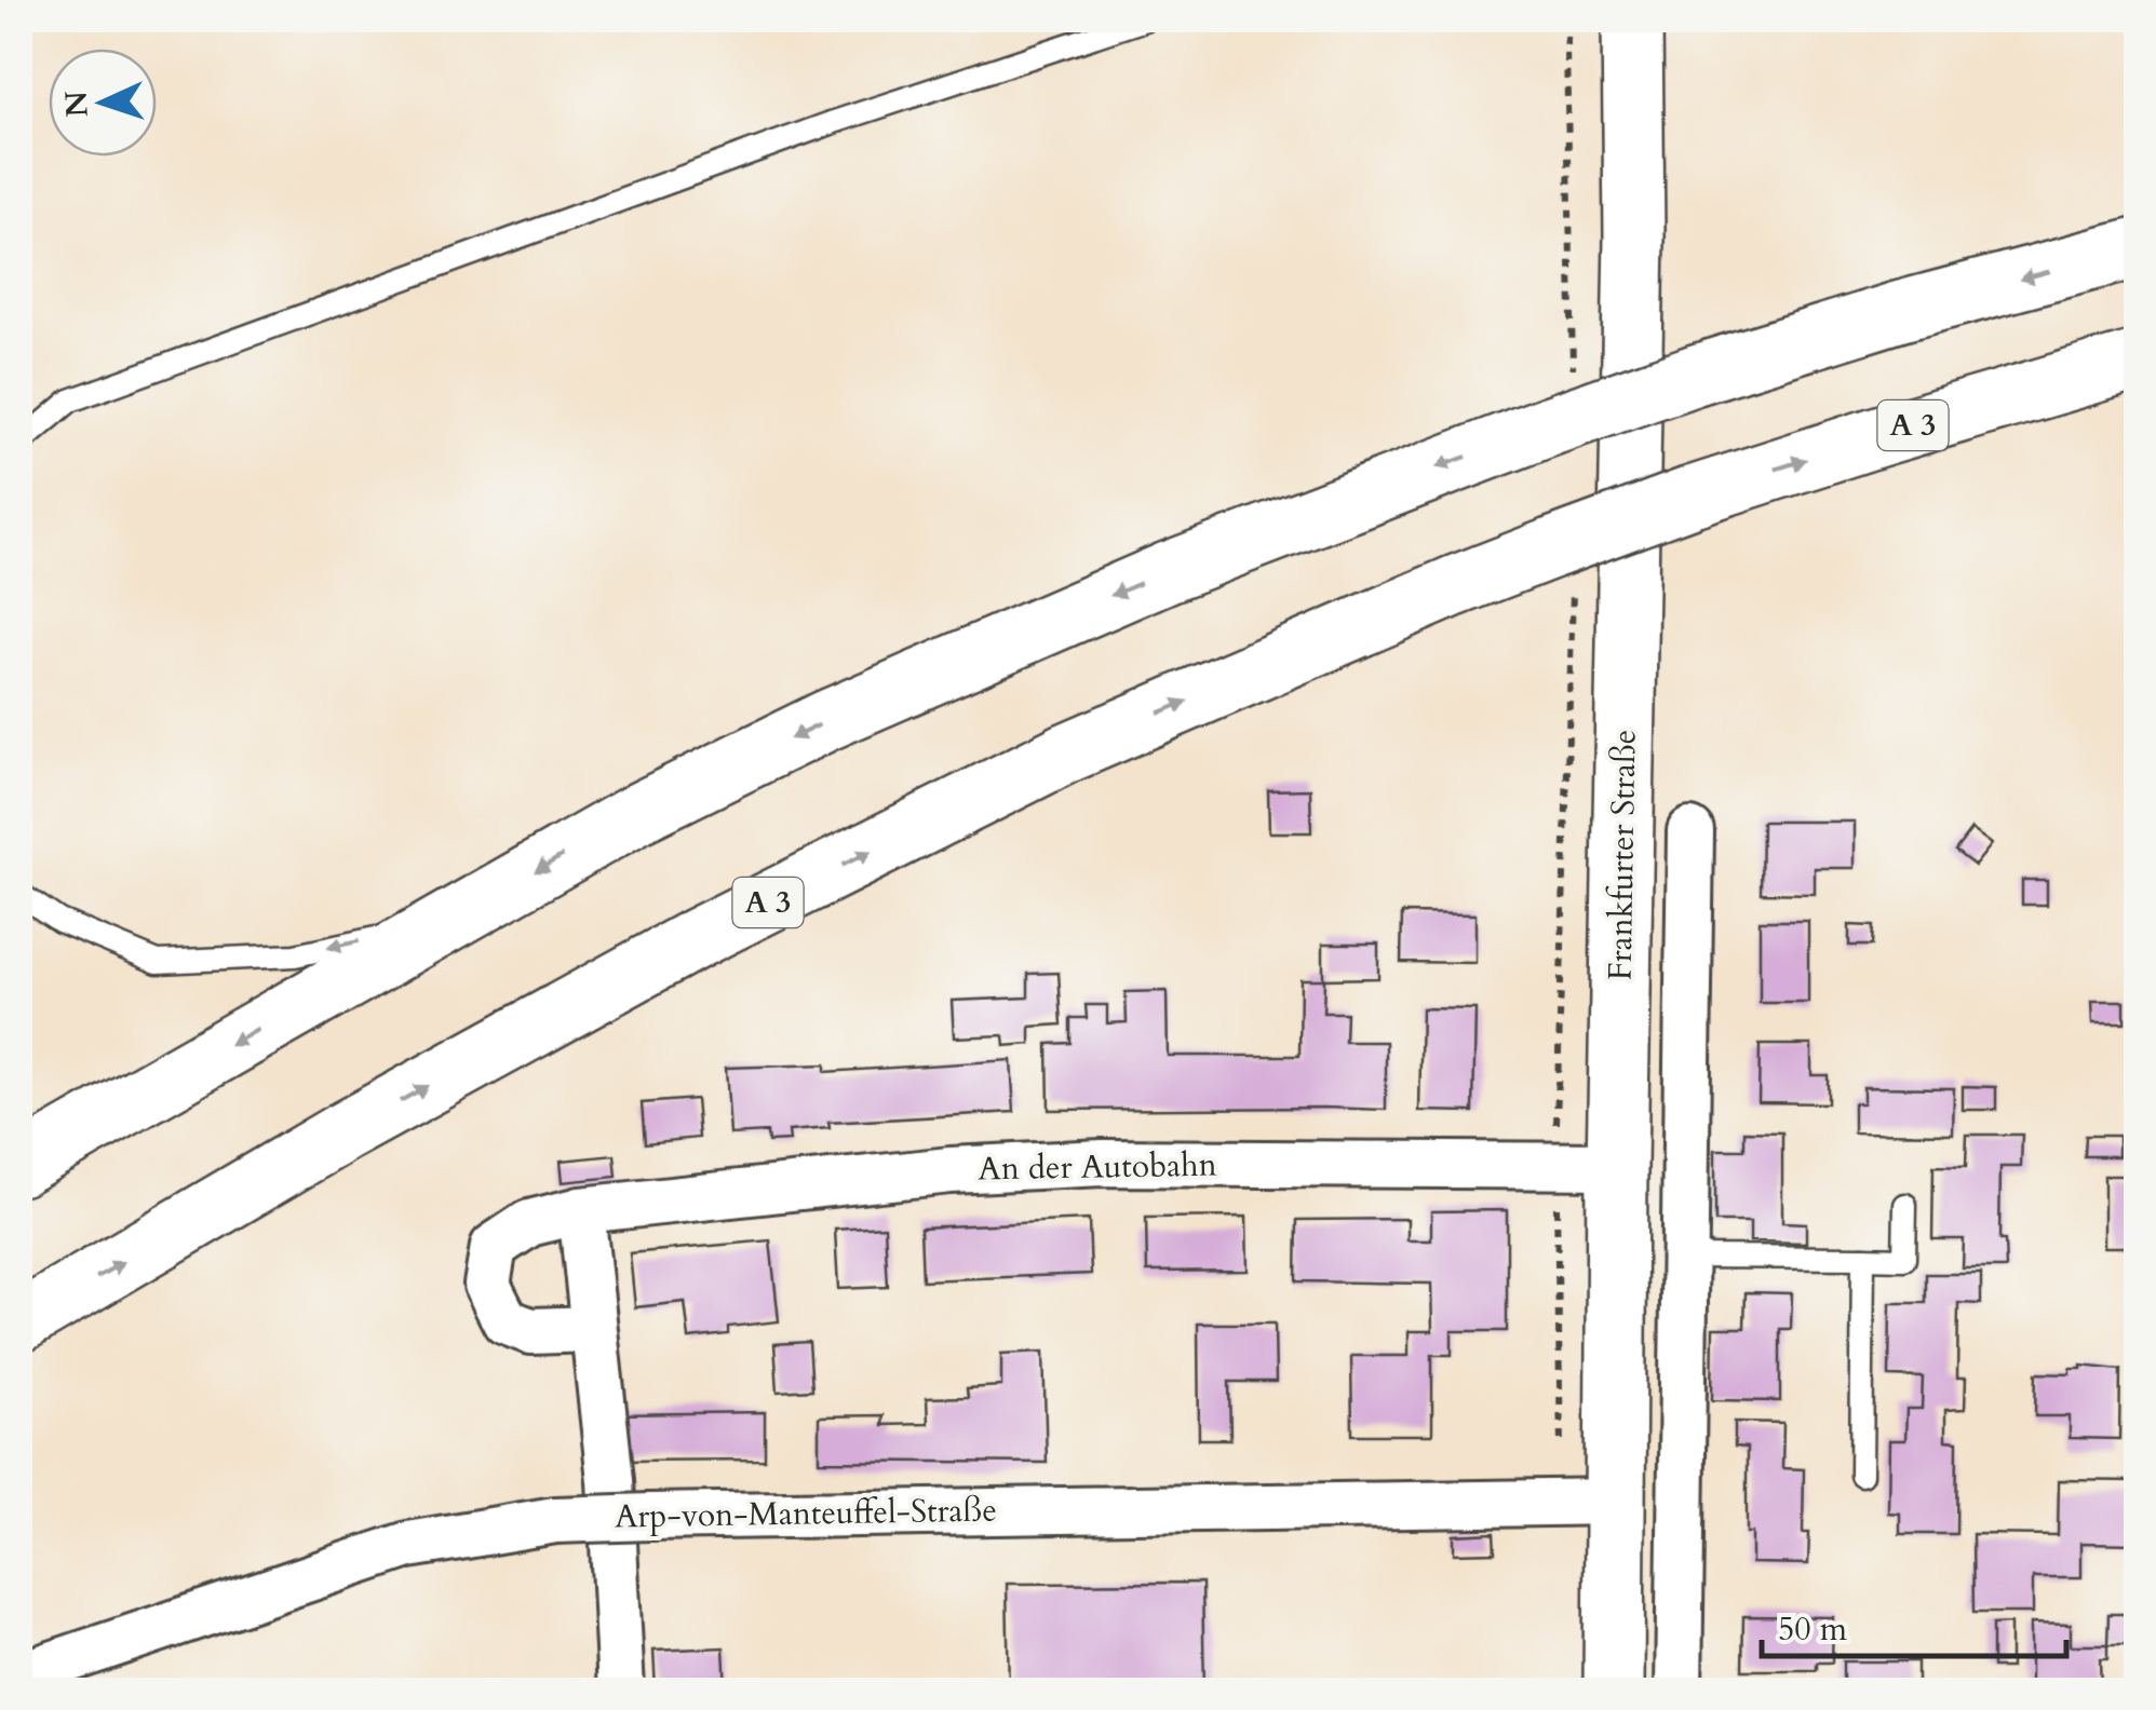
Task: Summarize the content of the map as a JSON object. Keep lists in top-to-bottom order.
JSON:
{
  "streets": {
    "main road": ["A 3", "Frankfurter Straße"],
    "street": ["An der Autobahn", "Arp-von-Manteuffel-Straße"]
  },
  "crossings": [
    ["Frankfurter Straße", "An der Autobahn"],
    ["Frankfurter Straße", "Arp-von-Manteuffel-Straße"]
  ],
  "scale_bar": "50 m",
  "north": "left"
}
